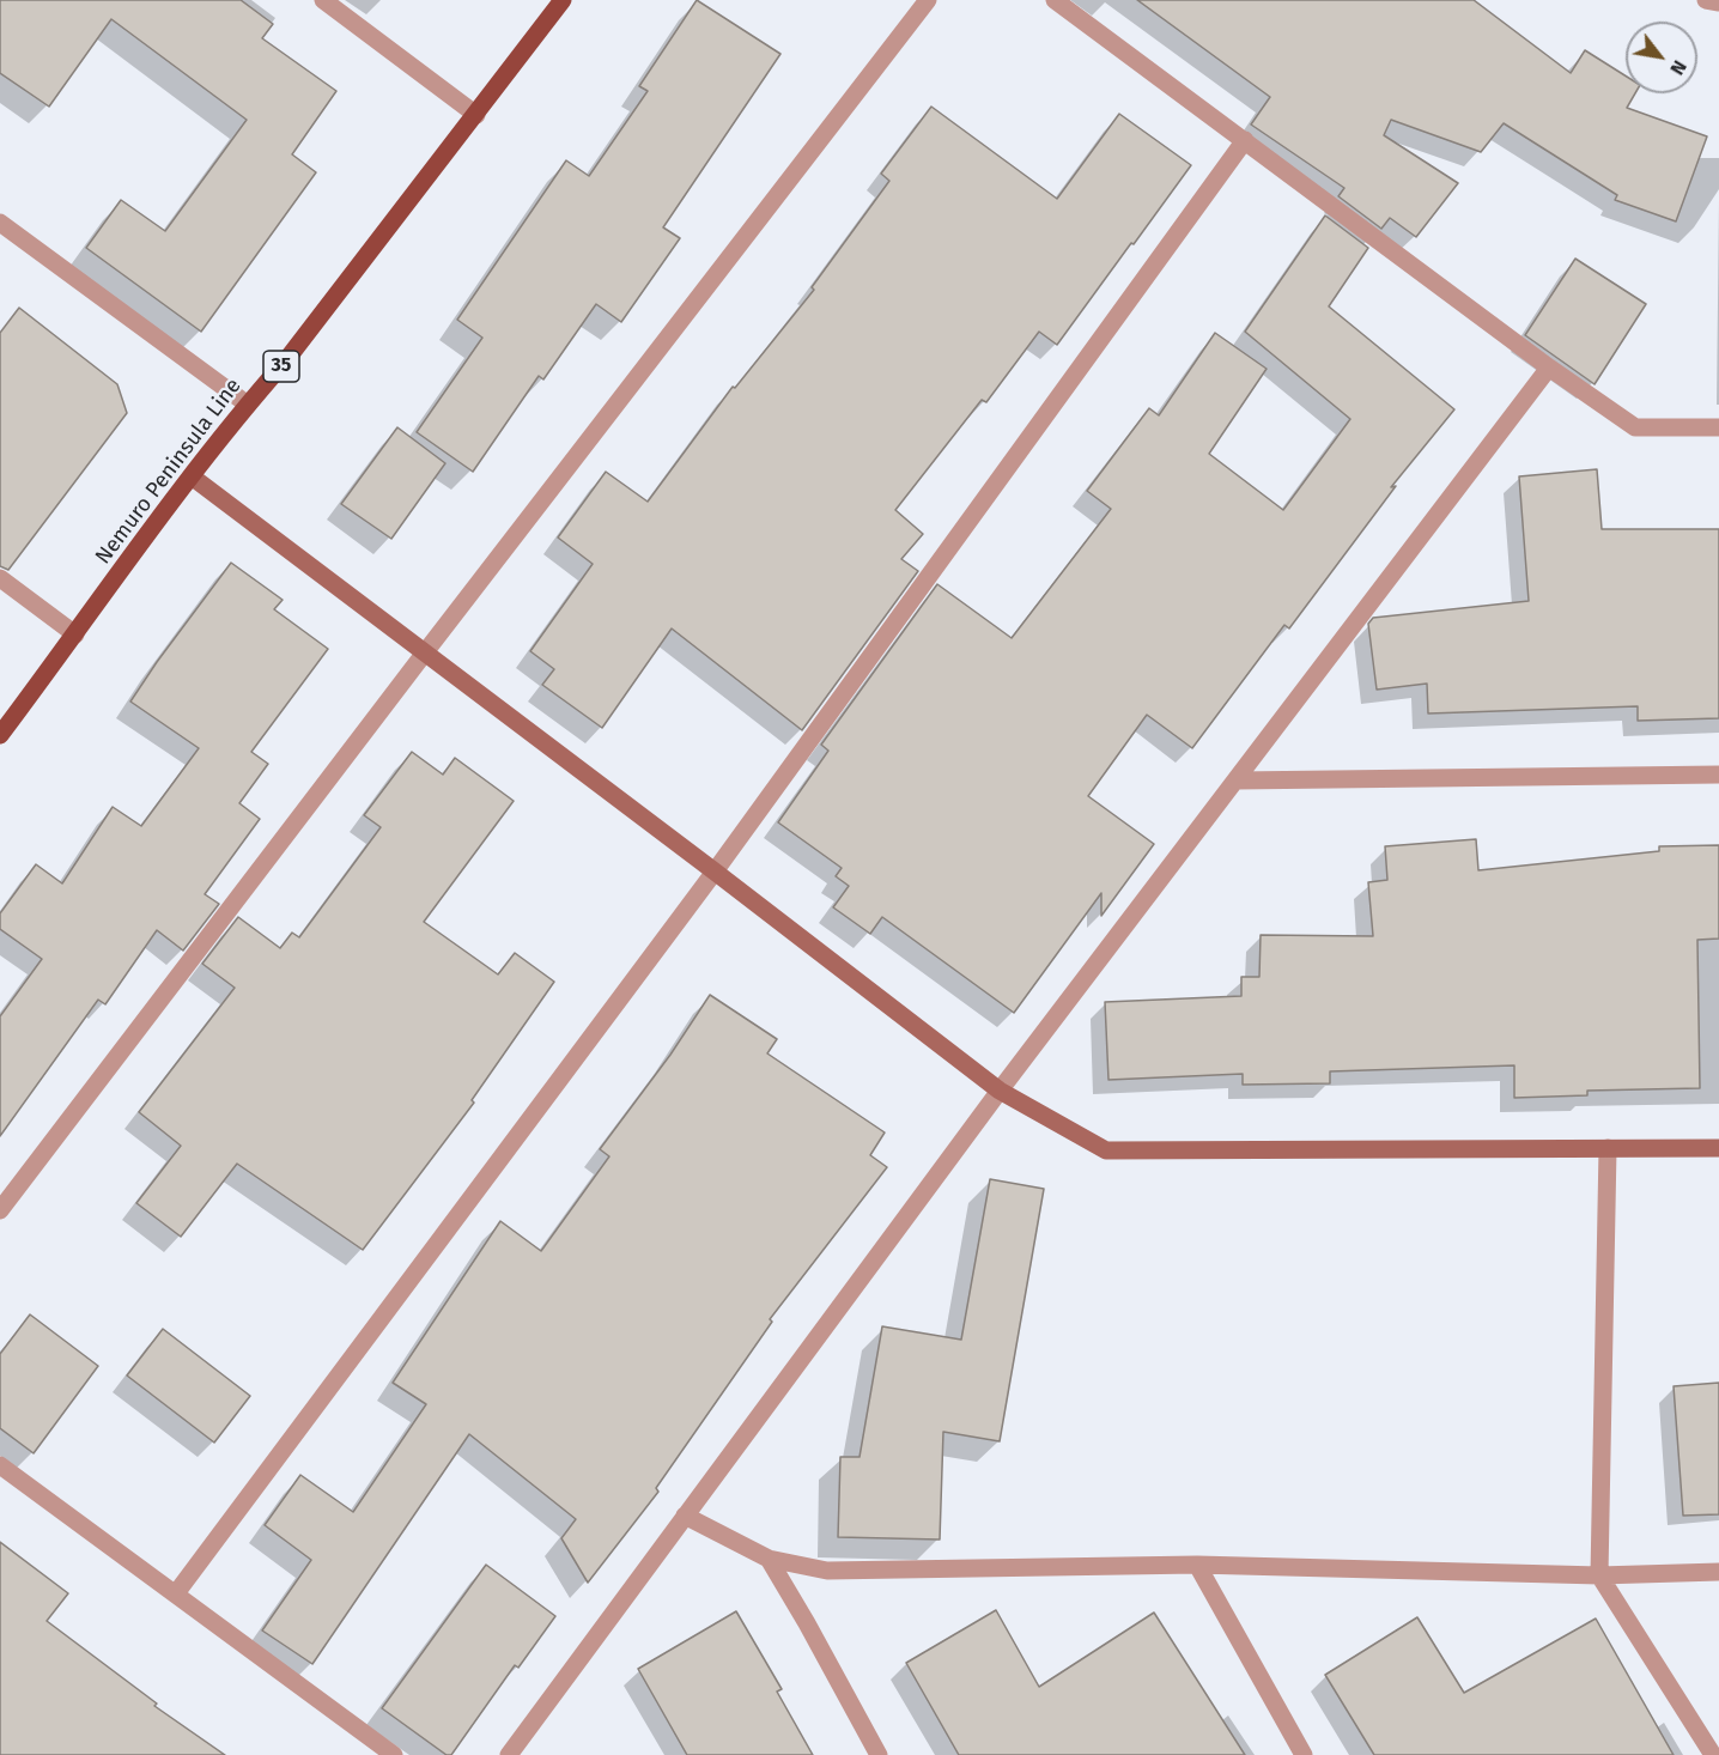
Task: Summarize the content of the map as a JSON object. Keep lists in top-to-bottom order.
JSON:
{
  "streets": {
    "main road": ["35", "Nemuro Peninsula Line"]
  },
  "north": "bottom right"
}
